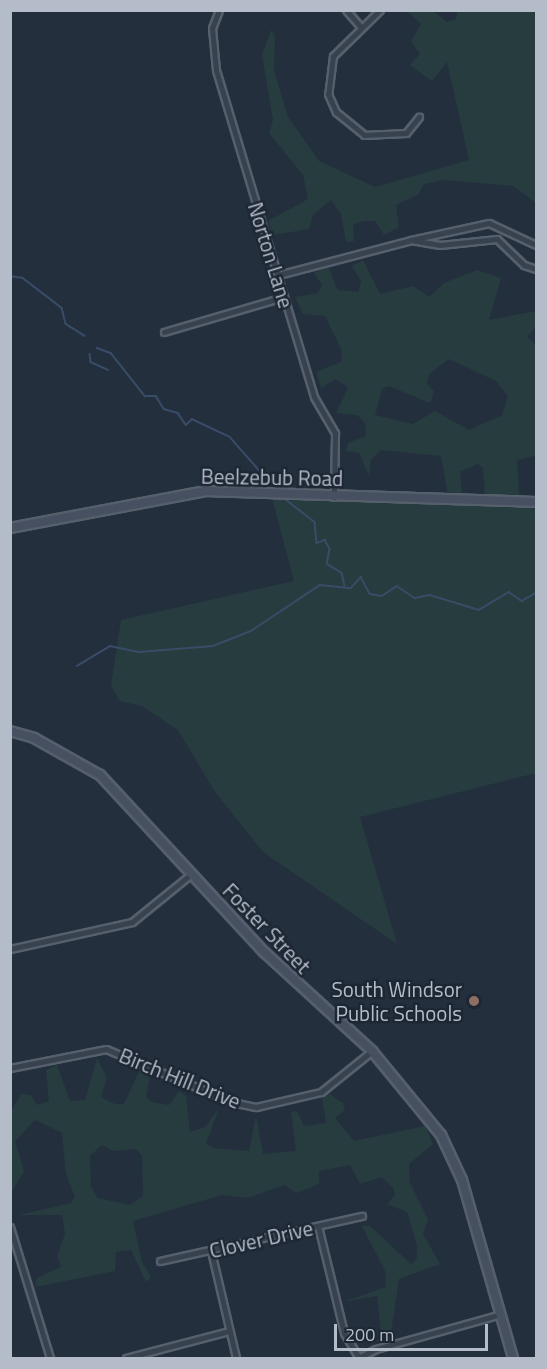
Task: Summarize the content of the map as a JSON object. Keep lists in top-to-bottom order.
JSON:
{
  "streets": {
    "street": [
      "Norton Lane",
      "Beelzebub Road",
      "Foster Street",
      "Birch Hill Drive",
      "Clover Drive"
    ]
  },
  "crossings": [
    ["Norton Lane", "Beelzebub Road"],
    ["Foster Street", "Birch Hill Drive"]
  ],
  "places": ["South Windsor Public Schools"],
  "scale_bar": "200 m"
}
